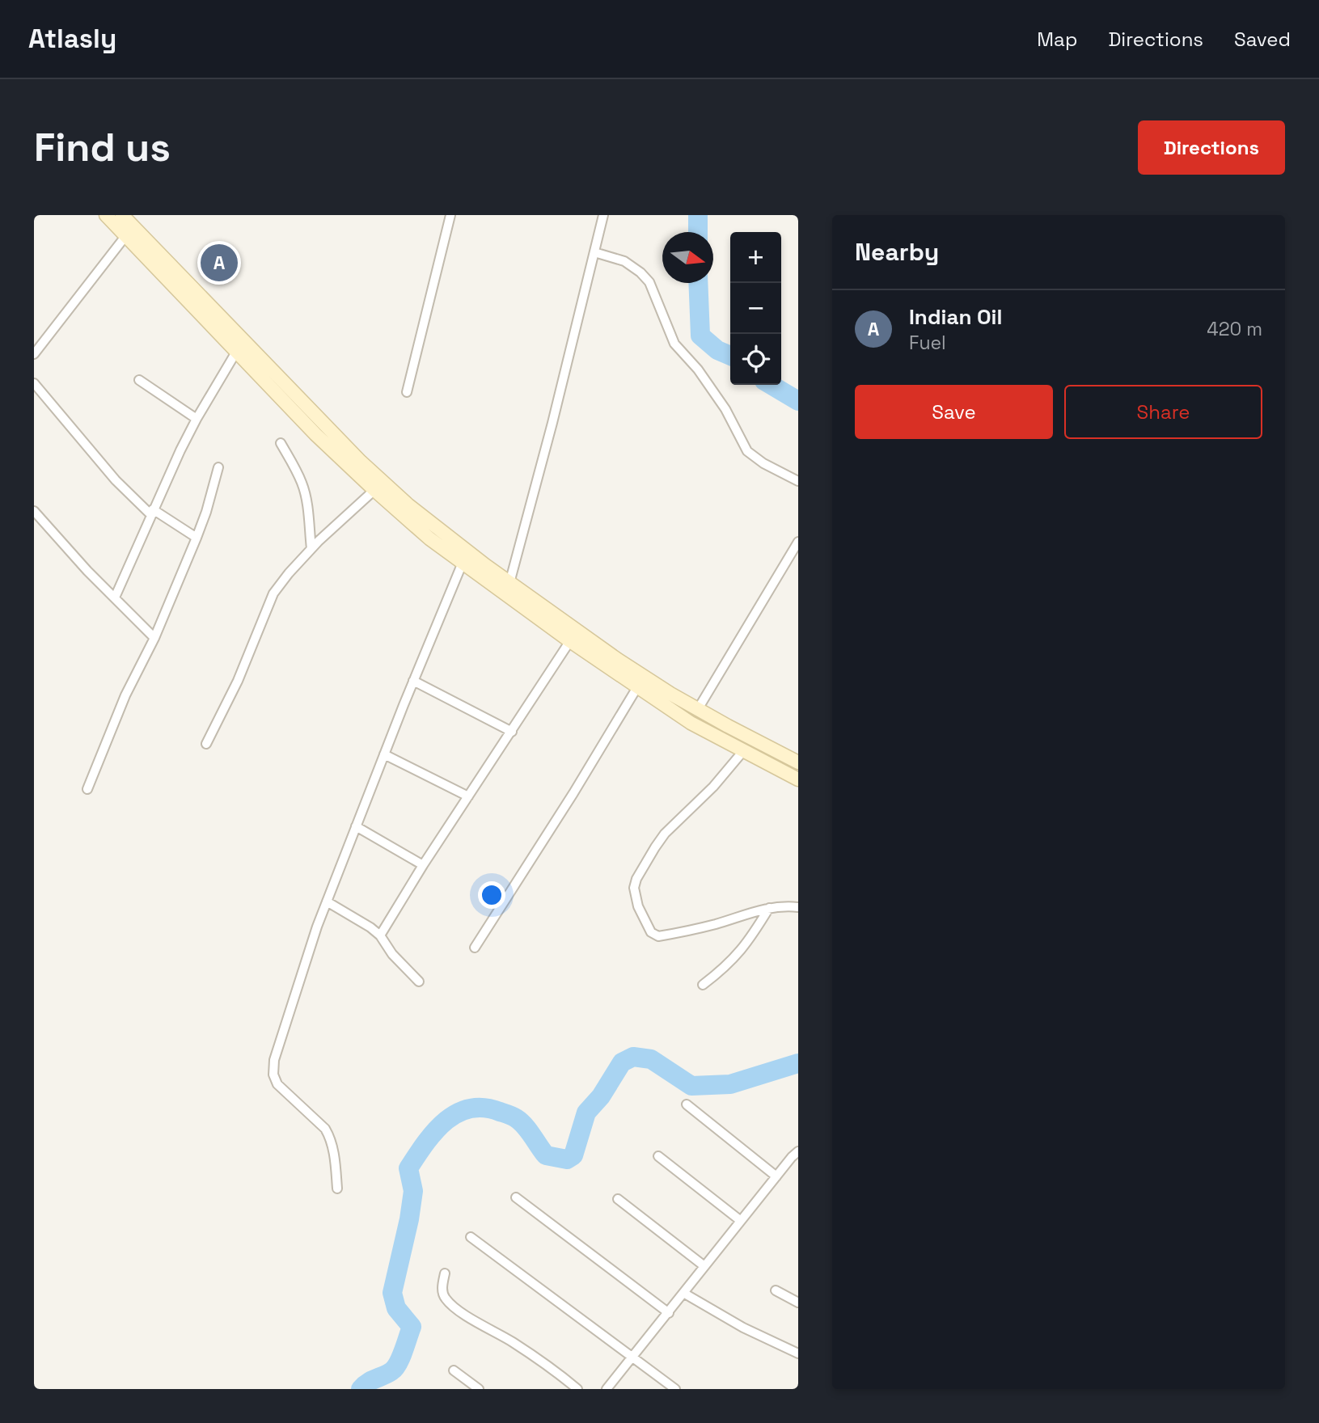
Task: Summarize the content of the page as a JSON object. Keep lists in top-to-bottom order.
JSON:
{
  "north": "right",
  "page": {
    "header": "Atlasly",
    "nav": ["Map", "Directions", "Saved"],
    "buttons": [
      "Directions",
      ["Save", "Share"]
    ],
    "title": "Find us",
    "heading": "Nearby",
    "map_buttons": ["+", "−"],
    "pins": "A",
    "list": [
      {
        "mark": "A",
        "name": "Indian Oil",
        "note": "Fuel",
        "value": "420 m"
      }
    ]
  }
}
